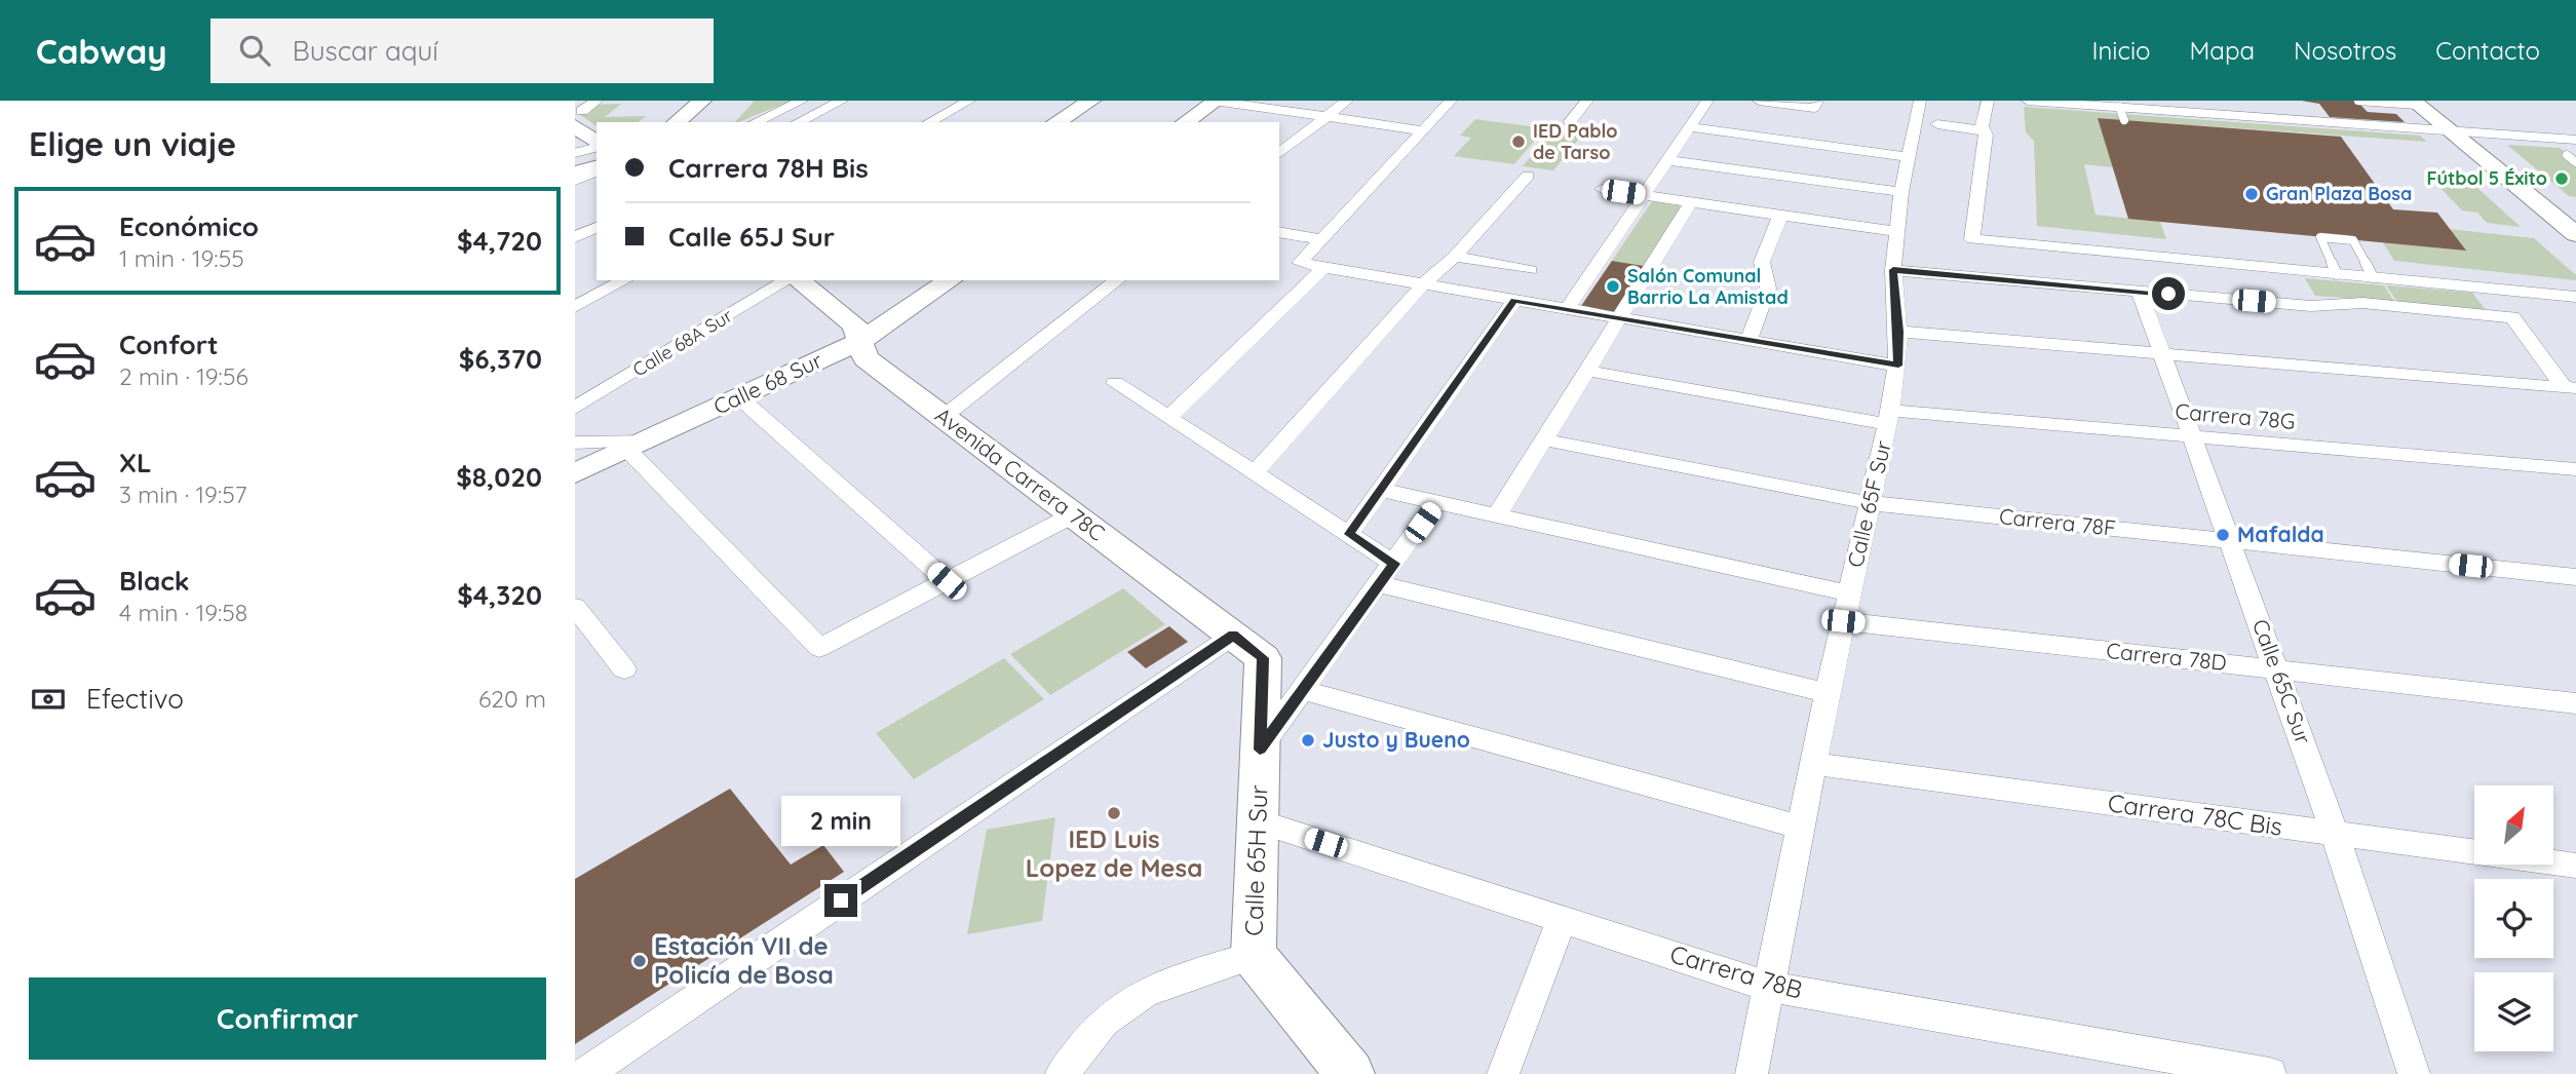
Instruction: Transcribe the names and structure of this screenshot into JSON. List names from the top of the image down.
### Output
{
  "streets": {
    "main road": ["Calle 68 Sur", "Avenida Carrera 78C", "Calle 65H Sur"],
    "street": [
      "Calle 68A Sur",
      "Carrera 78G",
      "Calle 65F Sur",
      "Carrera 78F",
      "Carrera 78D",
      "Calle 65C Sur",
      "Carrera 78C Bis",
      "Carrera 78B"
    ]
  },
  "crossings": [
    ["Calle 68 Sur", "Avenida Carrera 78C"],
    ["Carrera 78G", "Calle 65F Sur"],
    ["Carrera 78G", "Calle 65C Sur"],
    ["Avenida Carrera 78C", "Calle 65H Sur"],
    ["Calle 65F Sur", "Carrera 78F"],
    ["Calle 65F Sur", "Carrera 78D"],
    ["Calle 65F Sur", "Carrera 78C Bis"],
    ["Calle 65F Sur", "Carrera 78B"],
    ["Carrera 78F", "Calle 65C Sur"],
    ["Carrera 78D", "Calle 65C Sur"],
    ["Calle 65C Sur", "Carrera 78C Bis"],
    ["Calle 65H Sur", "Carrera 78B"]
  ],
  "places": [
    "IED Pablo de Tarso",
    "Fútbol 5 Éxito",
    "Gran Plaza Bosa",
    "Salón Comunal Barrio La Amistad",
    "Mafalda",
    "Justo y Bueno",
    "IED Luis Lopez de Mesa",
    "Estación VII de Policía de Bosa"
  ],
  "north": "top right",
  "page": {
    "header": "Cabway",
    "search": "Buscar aquí",
    "nav": [
      "Inicio",
      "Mapa",
      "Nosotros",
      "Contacto"
    ],
    "heading": "Elige un viaje",
    "banner": ["Carrera 78H Bis", "Calle 65J Sur"],
    "list": [
      {
        "name": "Económico",
        "note": "1 min · 19:55",
        "value": "$4,720"
      },
      {
        "name": "Confort",
        "note": "2 min · 19:56",
        "value": "$6,370"
      },
      {
        "name": "XL",
        "note": "3 min · 19:57",
        "value": "$8,020"
      },
      {
        "name": "Black",
        "note": "4 min · 19:58",
        "value": "$4,320"
      }
    ],
    "pay": ["Efectivo", "620 m"],
    "bubble": "2 min",
    "buttons": "Confirmar"
  }
}
